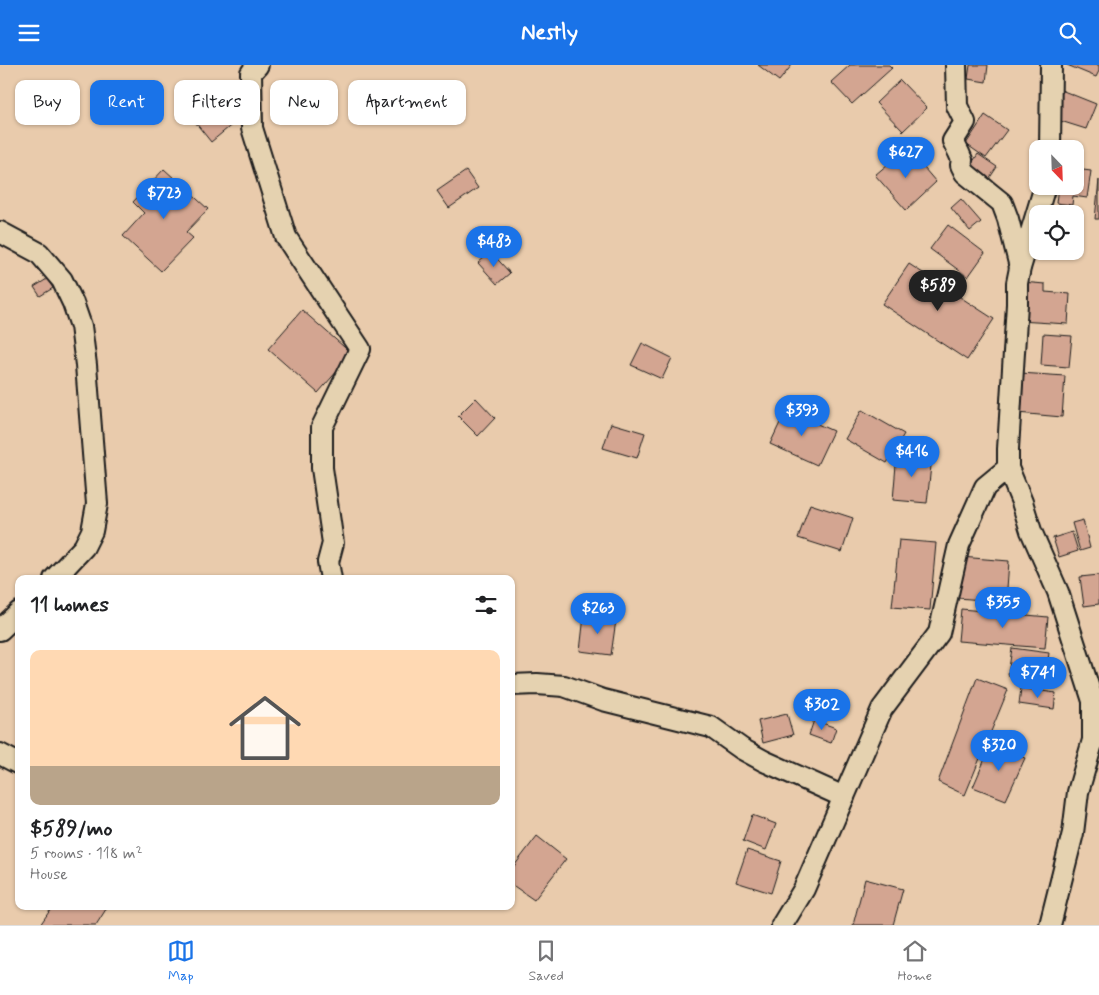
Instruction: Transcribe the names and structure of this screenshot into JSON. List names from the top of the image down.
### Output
{
  "north": "bottom right",
  "page": {
    "header": "Nestly",
    "chip": [
      "Buy",
      "Rent",
      "Filters",
      "New",
      "Apartment"
    ],
    "price": [
      "$627",
      "$723",
      "$483",
      "$589",
      "$393",
      "$416",
      "$355",
      "$263",
      "$741",
      "$302",
      "$320"
    ],
    "heading": "11 homes",
    "list": [
      {
        "name": "$589/mo",
        "note": "5 rooms · 118 m² · House"
      }
    ],
    "tabs": ["Map", "Saved", "Home"]
  }
}
